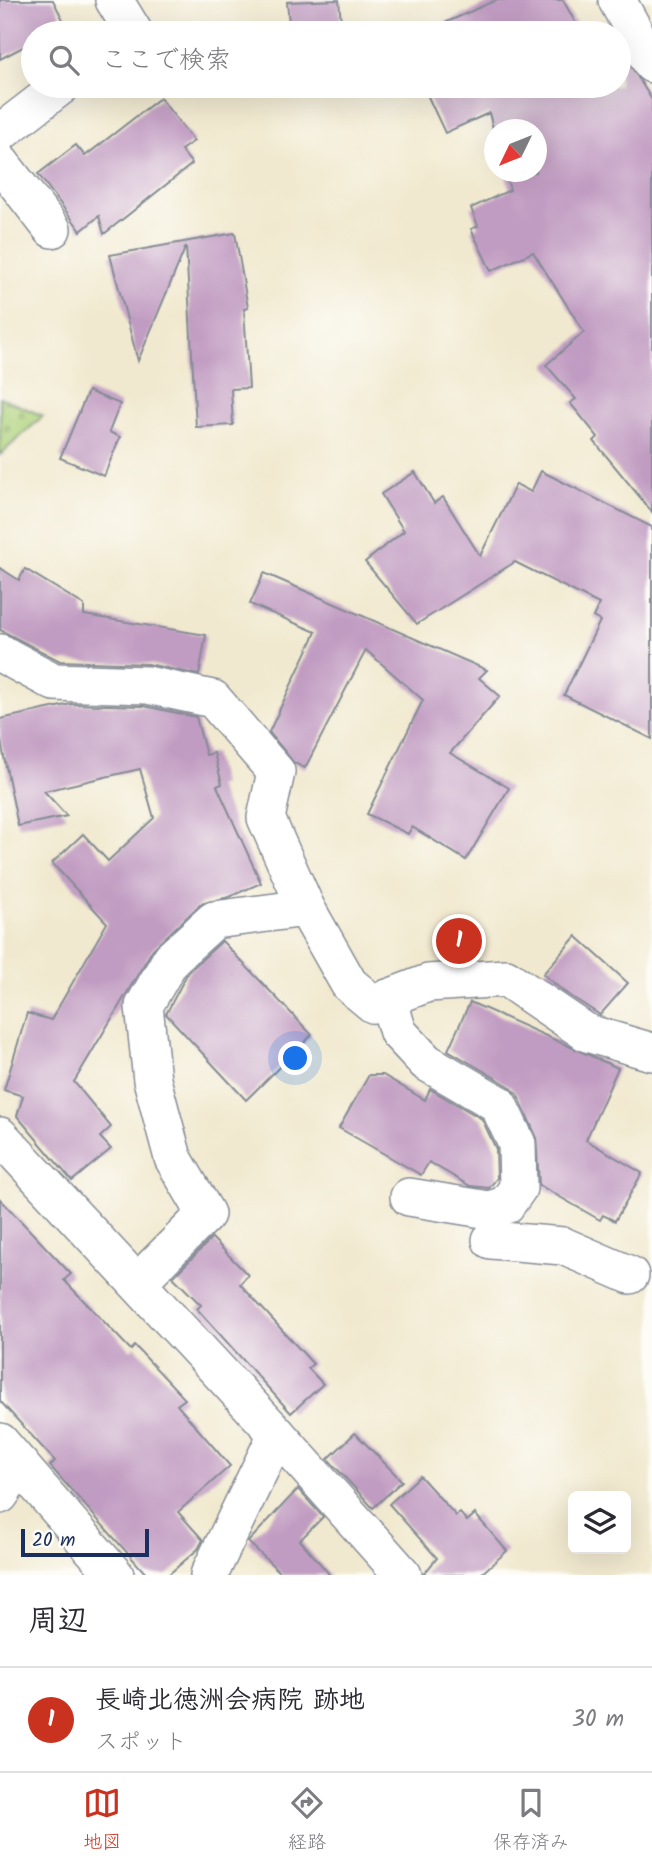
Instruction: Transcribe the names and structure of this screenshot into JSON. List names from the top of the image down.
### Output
{
  "scale_bar": "20 m",
  "north": "bottom left",
  "page": {
    "search": "ここで検索",
    "pins": "1",
    "scale": "20 m",
    "heading": "周辺",
    "list": [
      {
        "mark": "1",
        "name": "長崎北徳洲会病院 跡地",
        "note": "スポット",
        "value": "30 m"
      }
    ],
    "nav": ["地図", "経路", "保存済み"]
  }
}
